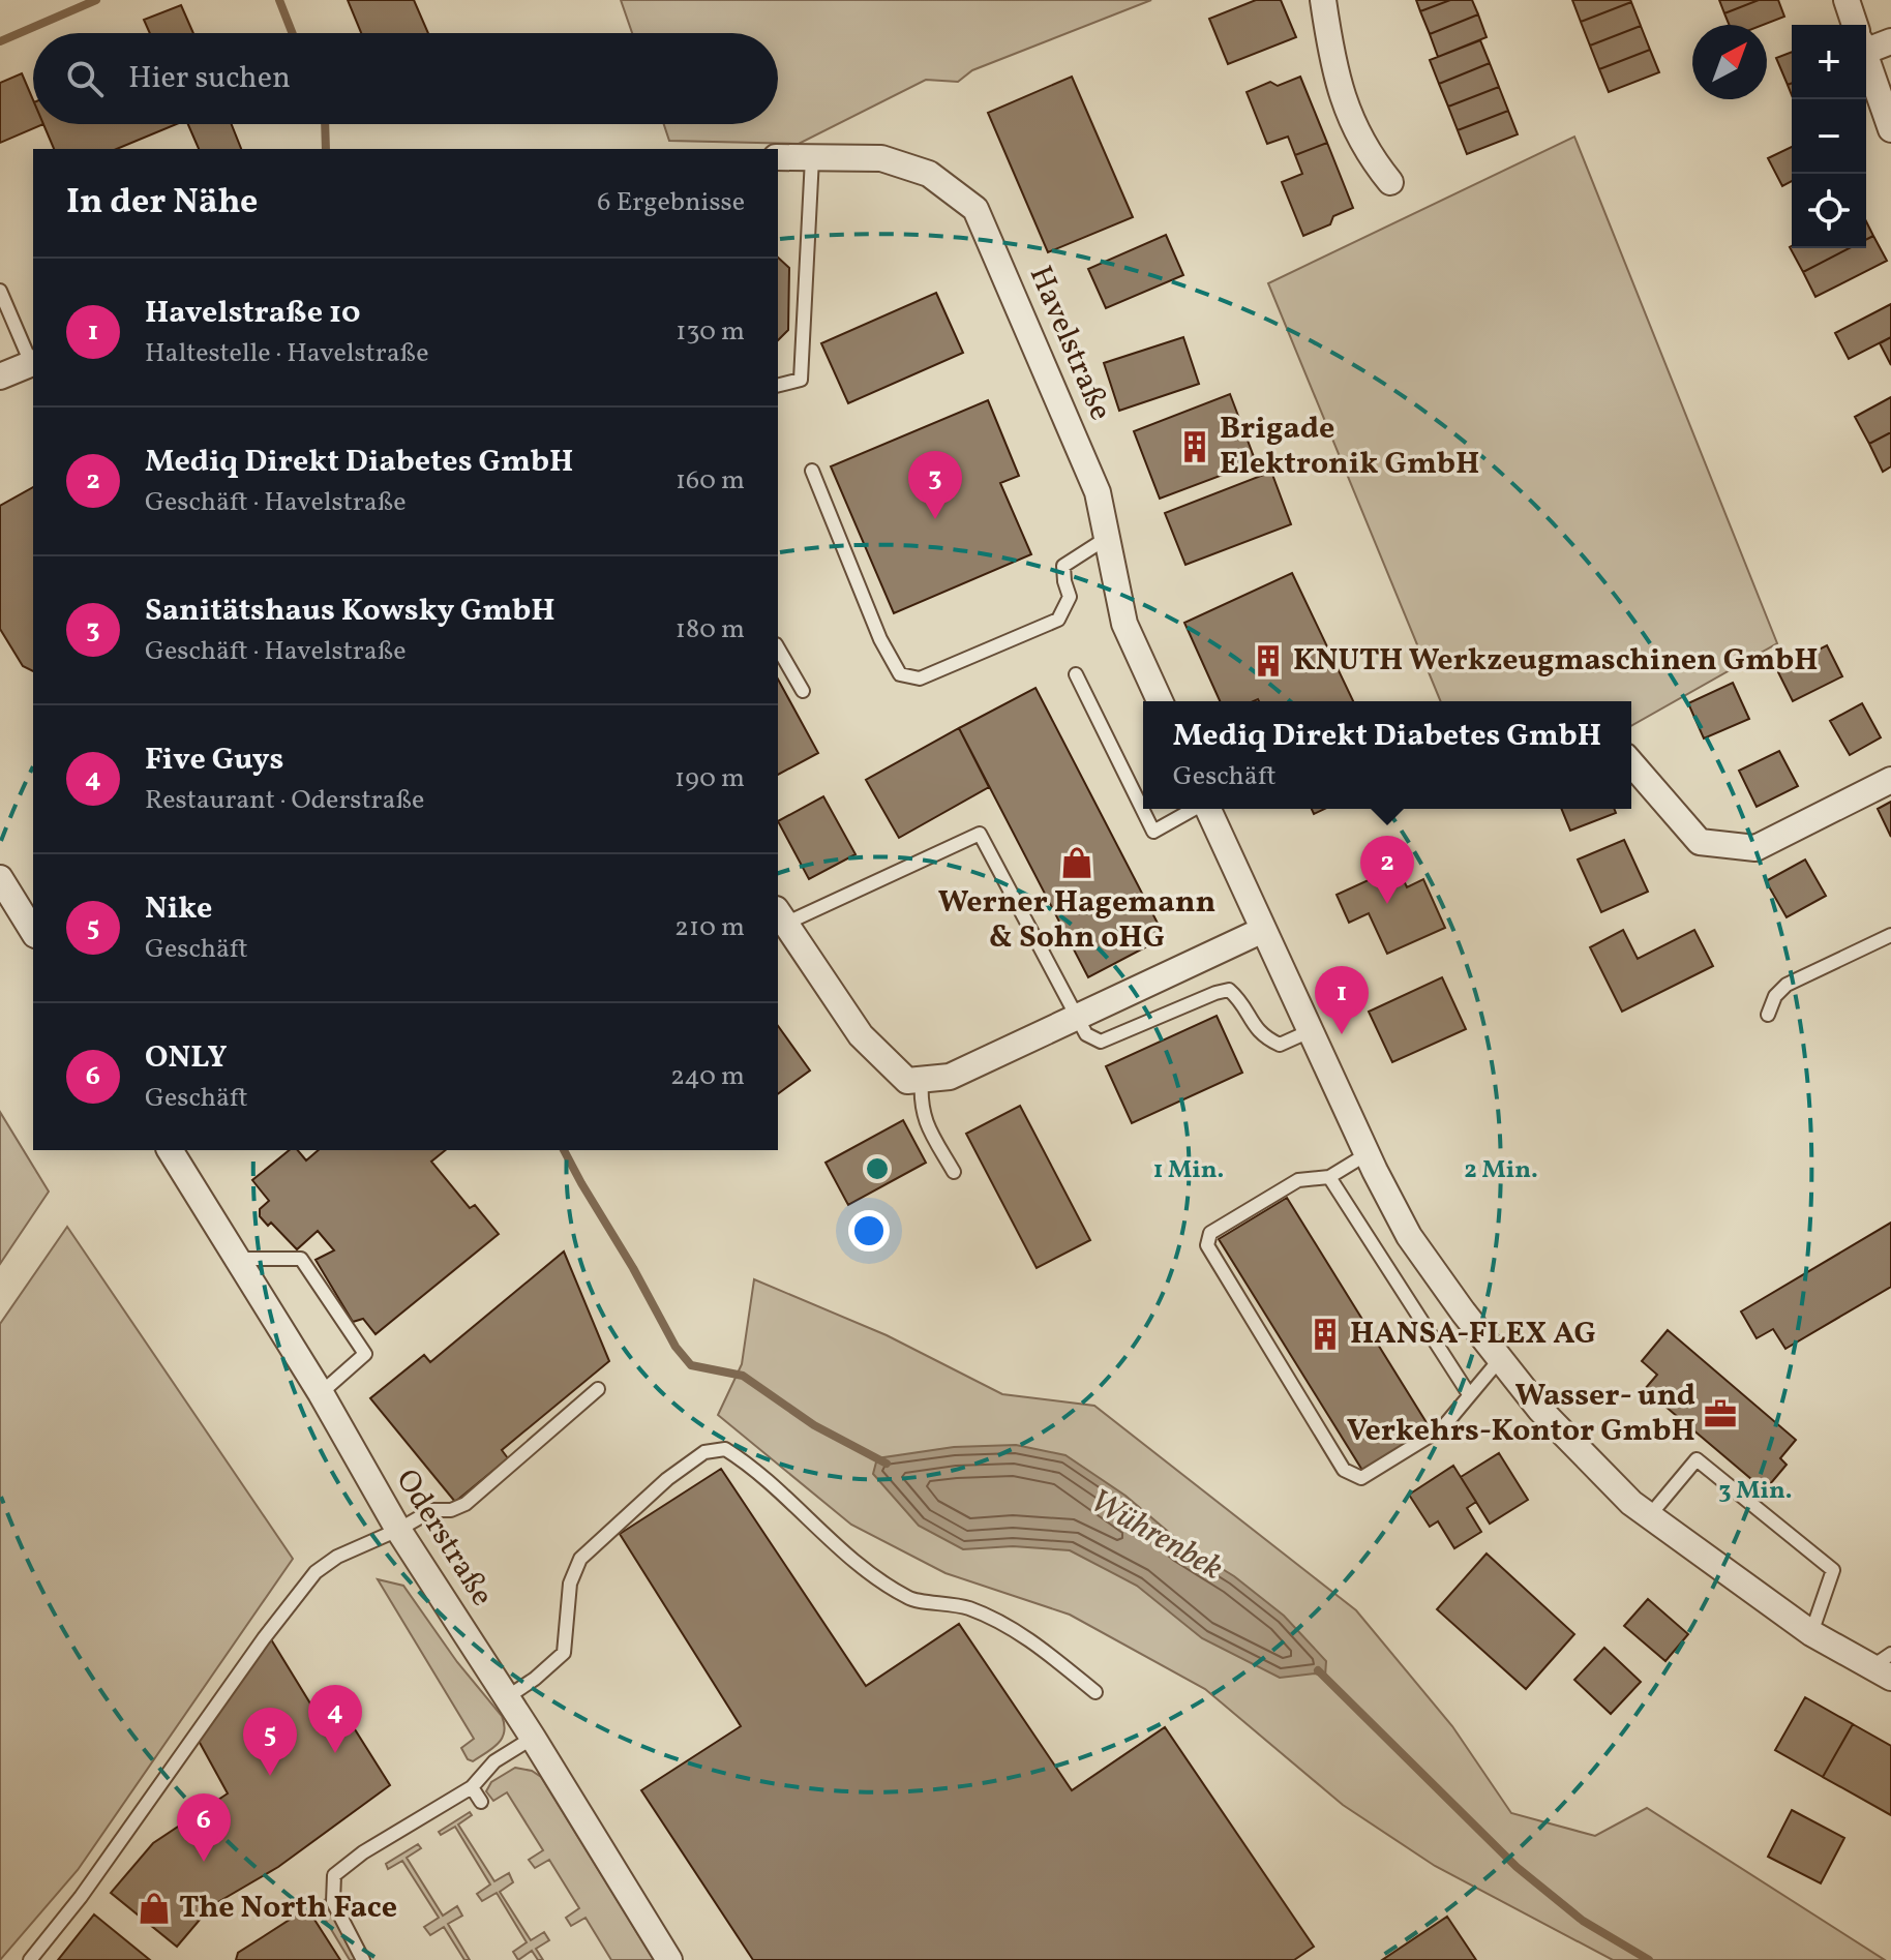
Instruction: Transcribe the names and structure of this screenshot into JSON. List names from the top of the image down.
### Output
{
  "streets": {
    "street": ["Havelstraße", "Oderstraße"]
  },
  "water": ["Wührenbek"],
  "places": {
    "building": ["Brigade Elektronik GmbH", "KNUTH Werkzeugmaschinen GmbH", "HANSA-FLEX AG"],
    "shop": ["Werner Hagemann & Sohn oHG", "The North Face"],
    "office": ["Wasser- und Verkehrs-Kontor GmbH"]
  },
  "north": "top right",
  "page": {
    "map_buttons": ["+", "−"],
    "search": "Hier suchen",
    "heading": ["In der Nähe", "6 Ergebnisse"],
    "list": [
      {
        "mark": "1",
        "name": "Havelstraße 10",
        "note": "Haltestelle · Havelstraße",
        "value": "130 m"
      },
      {
        "mark": "2",
        "name": "Mediq Direkt Diabetes GmbH",
        "note": "Geschäft · Havelstraße",
        "value": "160 m"
      },
      {
        "mark": "3",
        "name": "Sanitätshaus Kowsky GmbH",
        "note": "Geschäft · Havelstraße",
        "value": "180 m"
      },
      {
        "mark": "4",
        "name": "Five Guys",
        "note": "Restaurant · Oderstraße",
        "value": "190 m"
      },
      {
        "mark": "5",
        "name": "Nike",
        "note": "Geschäft",
        "value": "210 m"
      },
      {
        "mark": "6",
        "name": "ONLY",
        "note": "Geschäft",
        "value": "240 m"
      }
    ],
    "pins": [
      "3",
      "2",
      "1",
      "4",
      "5",
      "6"
    ],
    "popup": ["Mediq Direkt Diabetes GmbH", "Geschäft"]
  },
  "rings": ["1 Min.", "2 Min.", "3 Min."]
}
